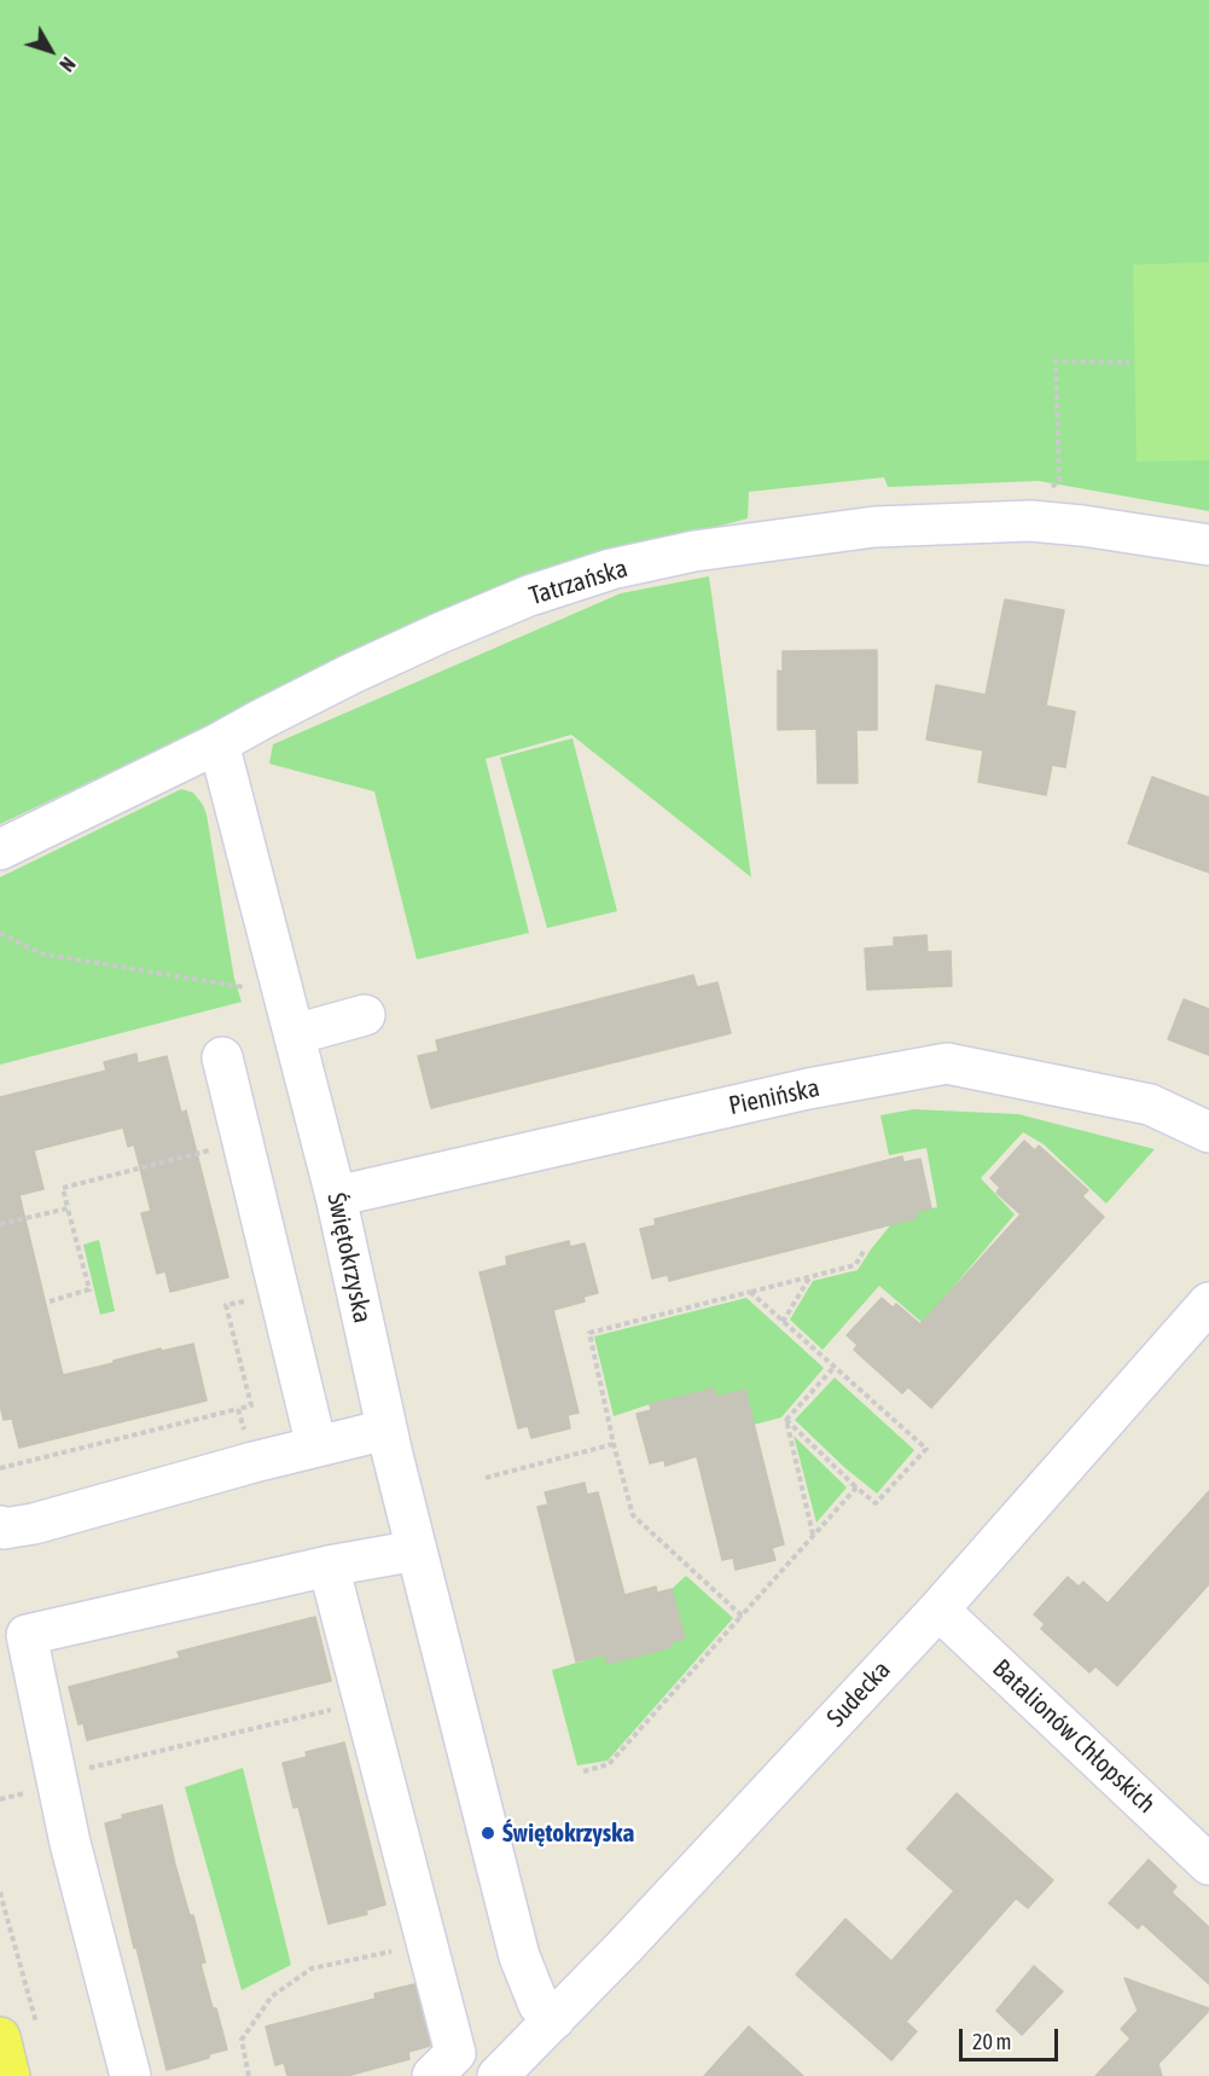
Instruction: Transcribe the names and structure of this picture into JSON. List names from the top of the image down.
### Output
{
  "streets": {
    "street": [
      "Tatrzańska",
      "Pienińska",
      "Świętokrzyska",
      "Sudecka",
      "Batalionów Chłopskich"
    ]
  },
  "crossings": [
    ["Tatrzańska", "Świętokrzyska"],
    ["Pienińska", "Świętokrzyska"],
    ["Świętokrzyska", "Sudecka"],
    ["Sudecka", "Batalionów Chłopskich"]
  ],
  "places": ["Świętokrzyska"],
  "scale_bar": "20 m",
  "north": "bottom right"
}
